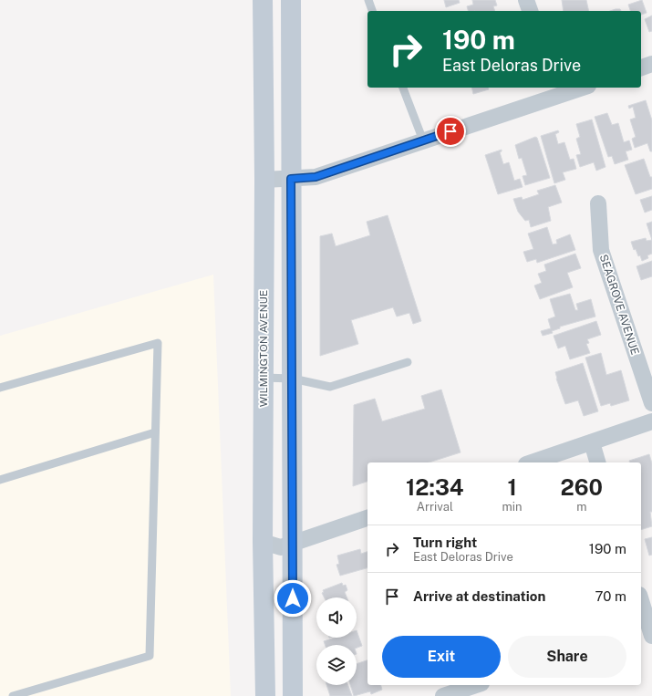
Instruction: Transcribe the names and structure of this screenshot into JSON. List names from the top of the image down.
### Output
{
  "streets": {
    "main road": ["WILMINGTON AVENUE"],
    "street": ["SEAGROVE AVENUE"]
  },
  "page": {
    "turn": ["190 m", "East Deloras Drive"],
    "eta": [
      "12:34",
      "Arrival",
      "1",
      "min",
      "260",
      "m"
    ],
    "list": [
      {
        "name": "Turn right",
        "note": "East Deloras Drive",
        "value": "190 m"
      },
      {
        "name": "Arrive at destination",
        "value": "70 m"
      }
    ],
    "buttons": ["Exit", "Share"]
  }
}
